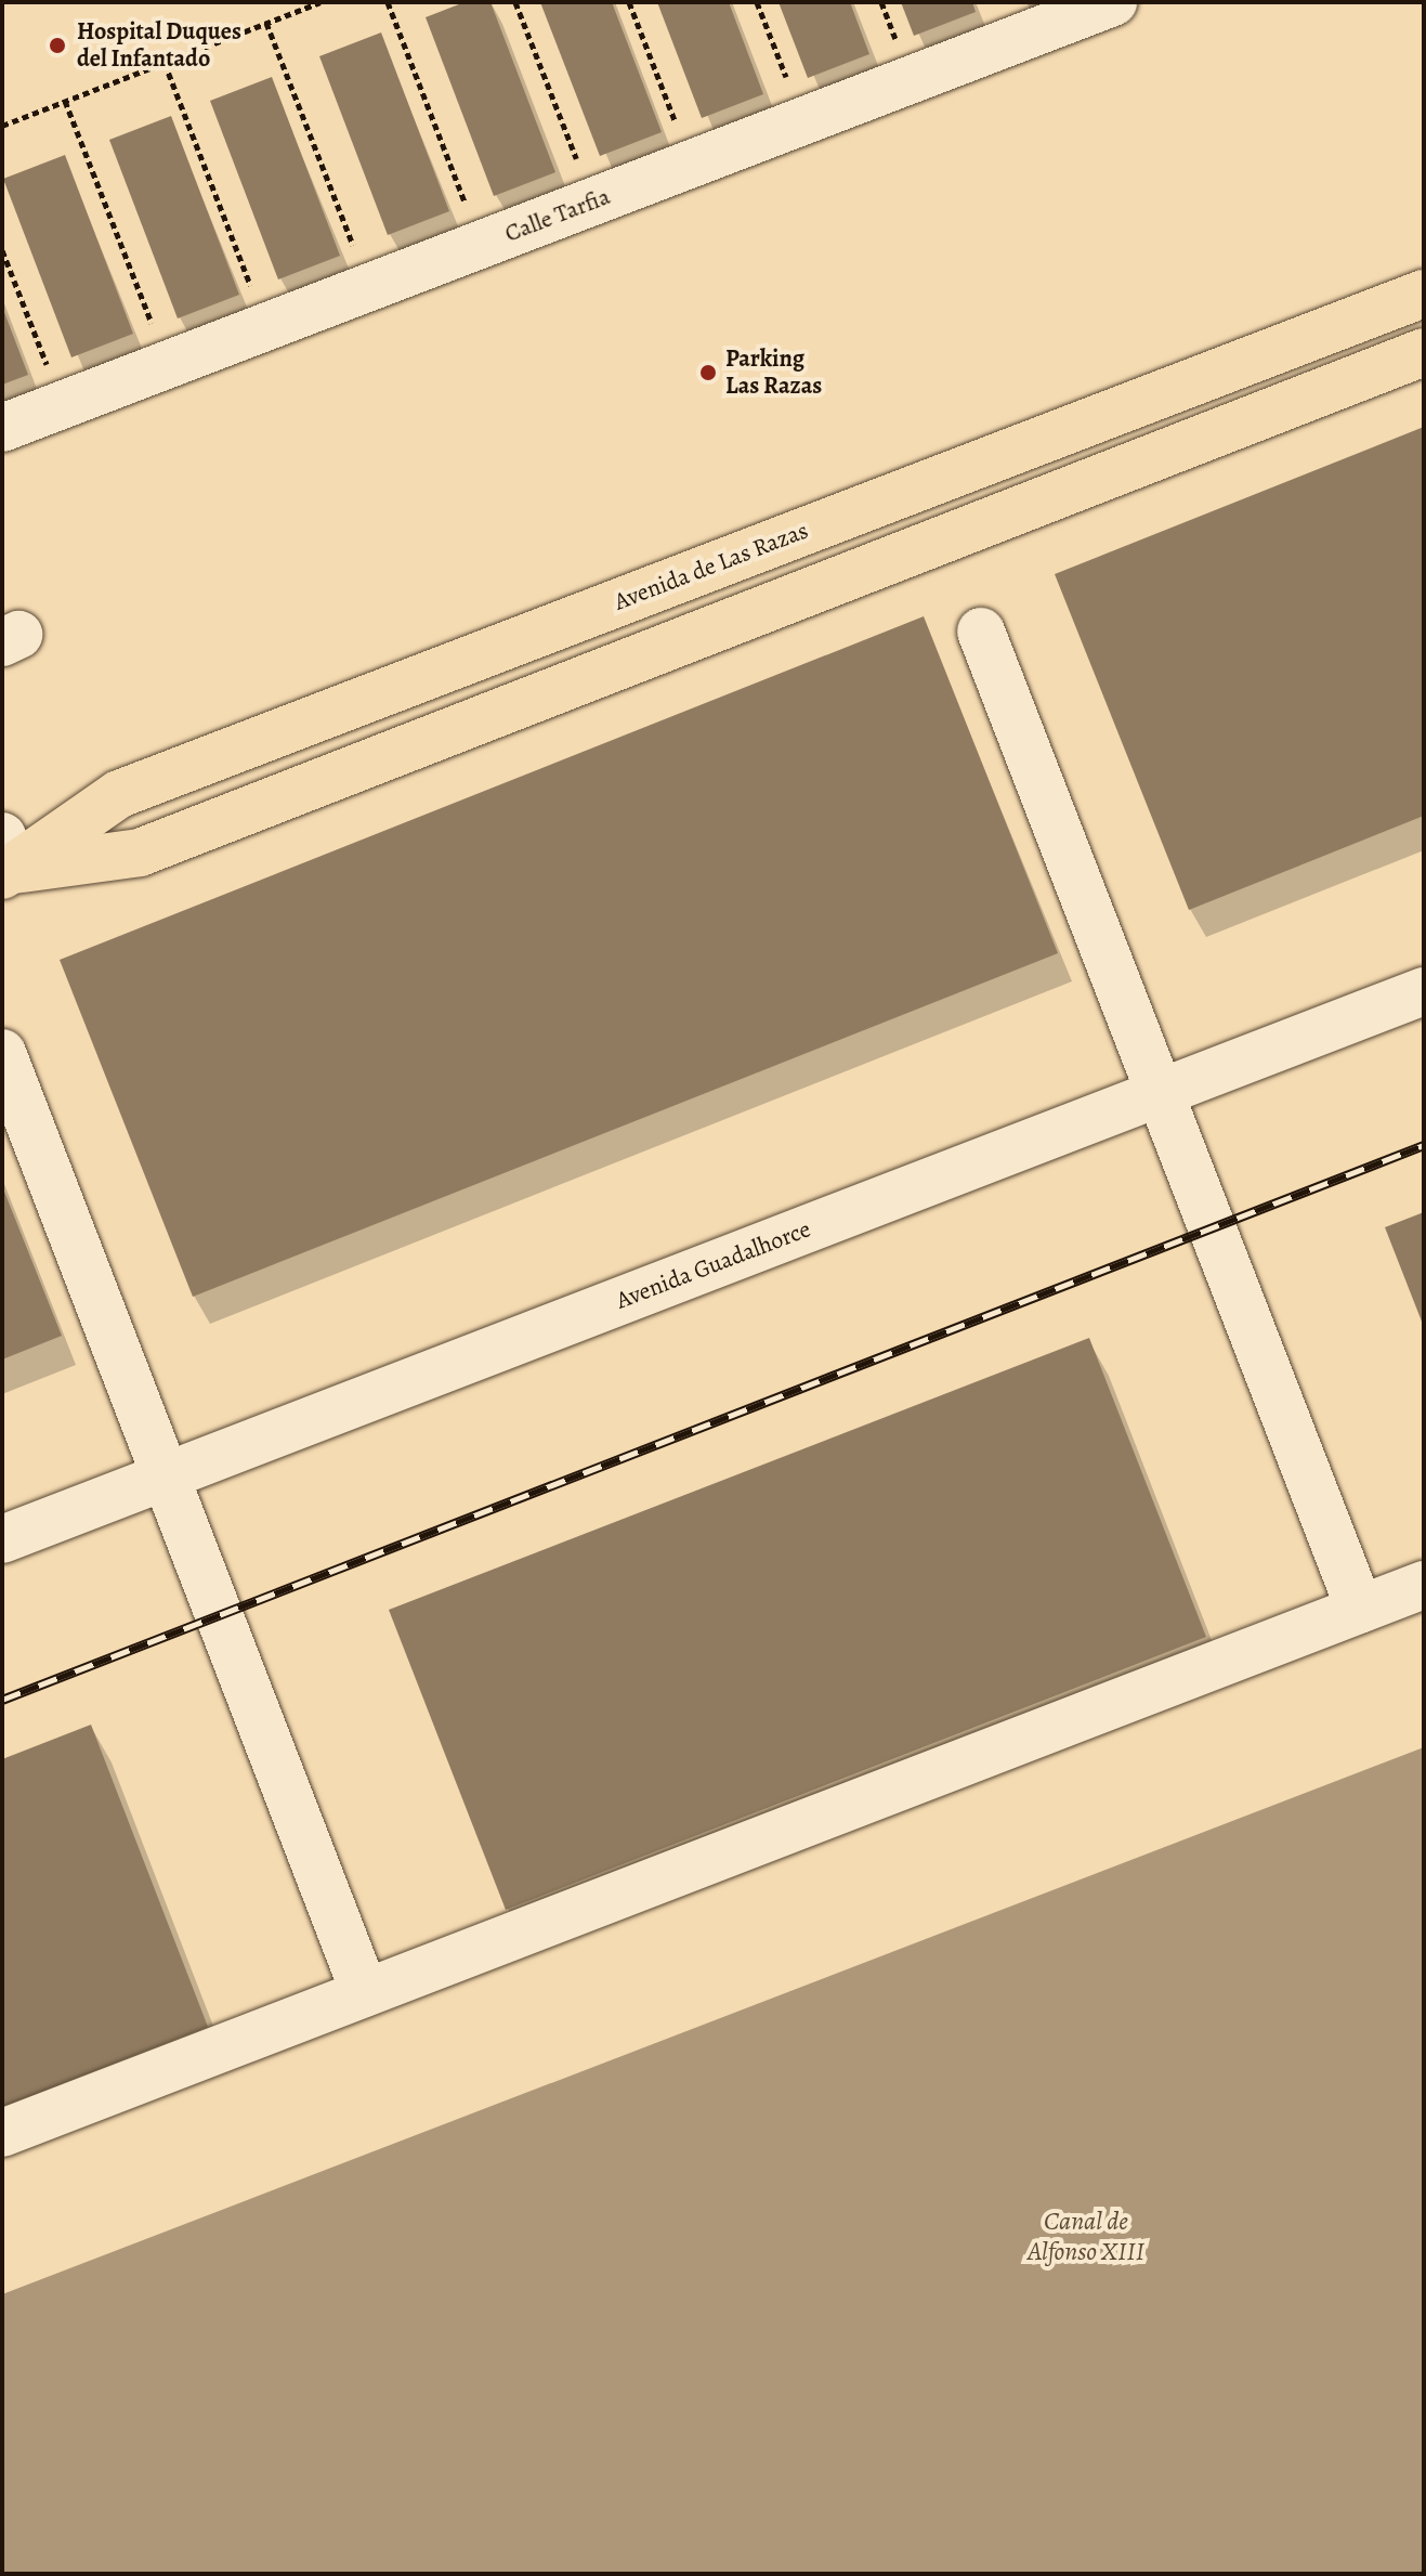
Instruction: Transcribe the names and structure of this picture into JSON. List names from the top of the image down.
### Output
{
  "streets": {
    "main road": ["Avenida de Las Razas"],
    "street": ["Calle Tarfia", "Avenida Guadalhorce"]
  },
  "water": ["Canal de Alfonso XIII"],
  "places": ["Hospital Duques del Infantado", "Parking Las Razas"]
}
